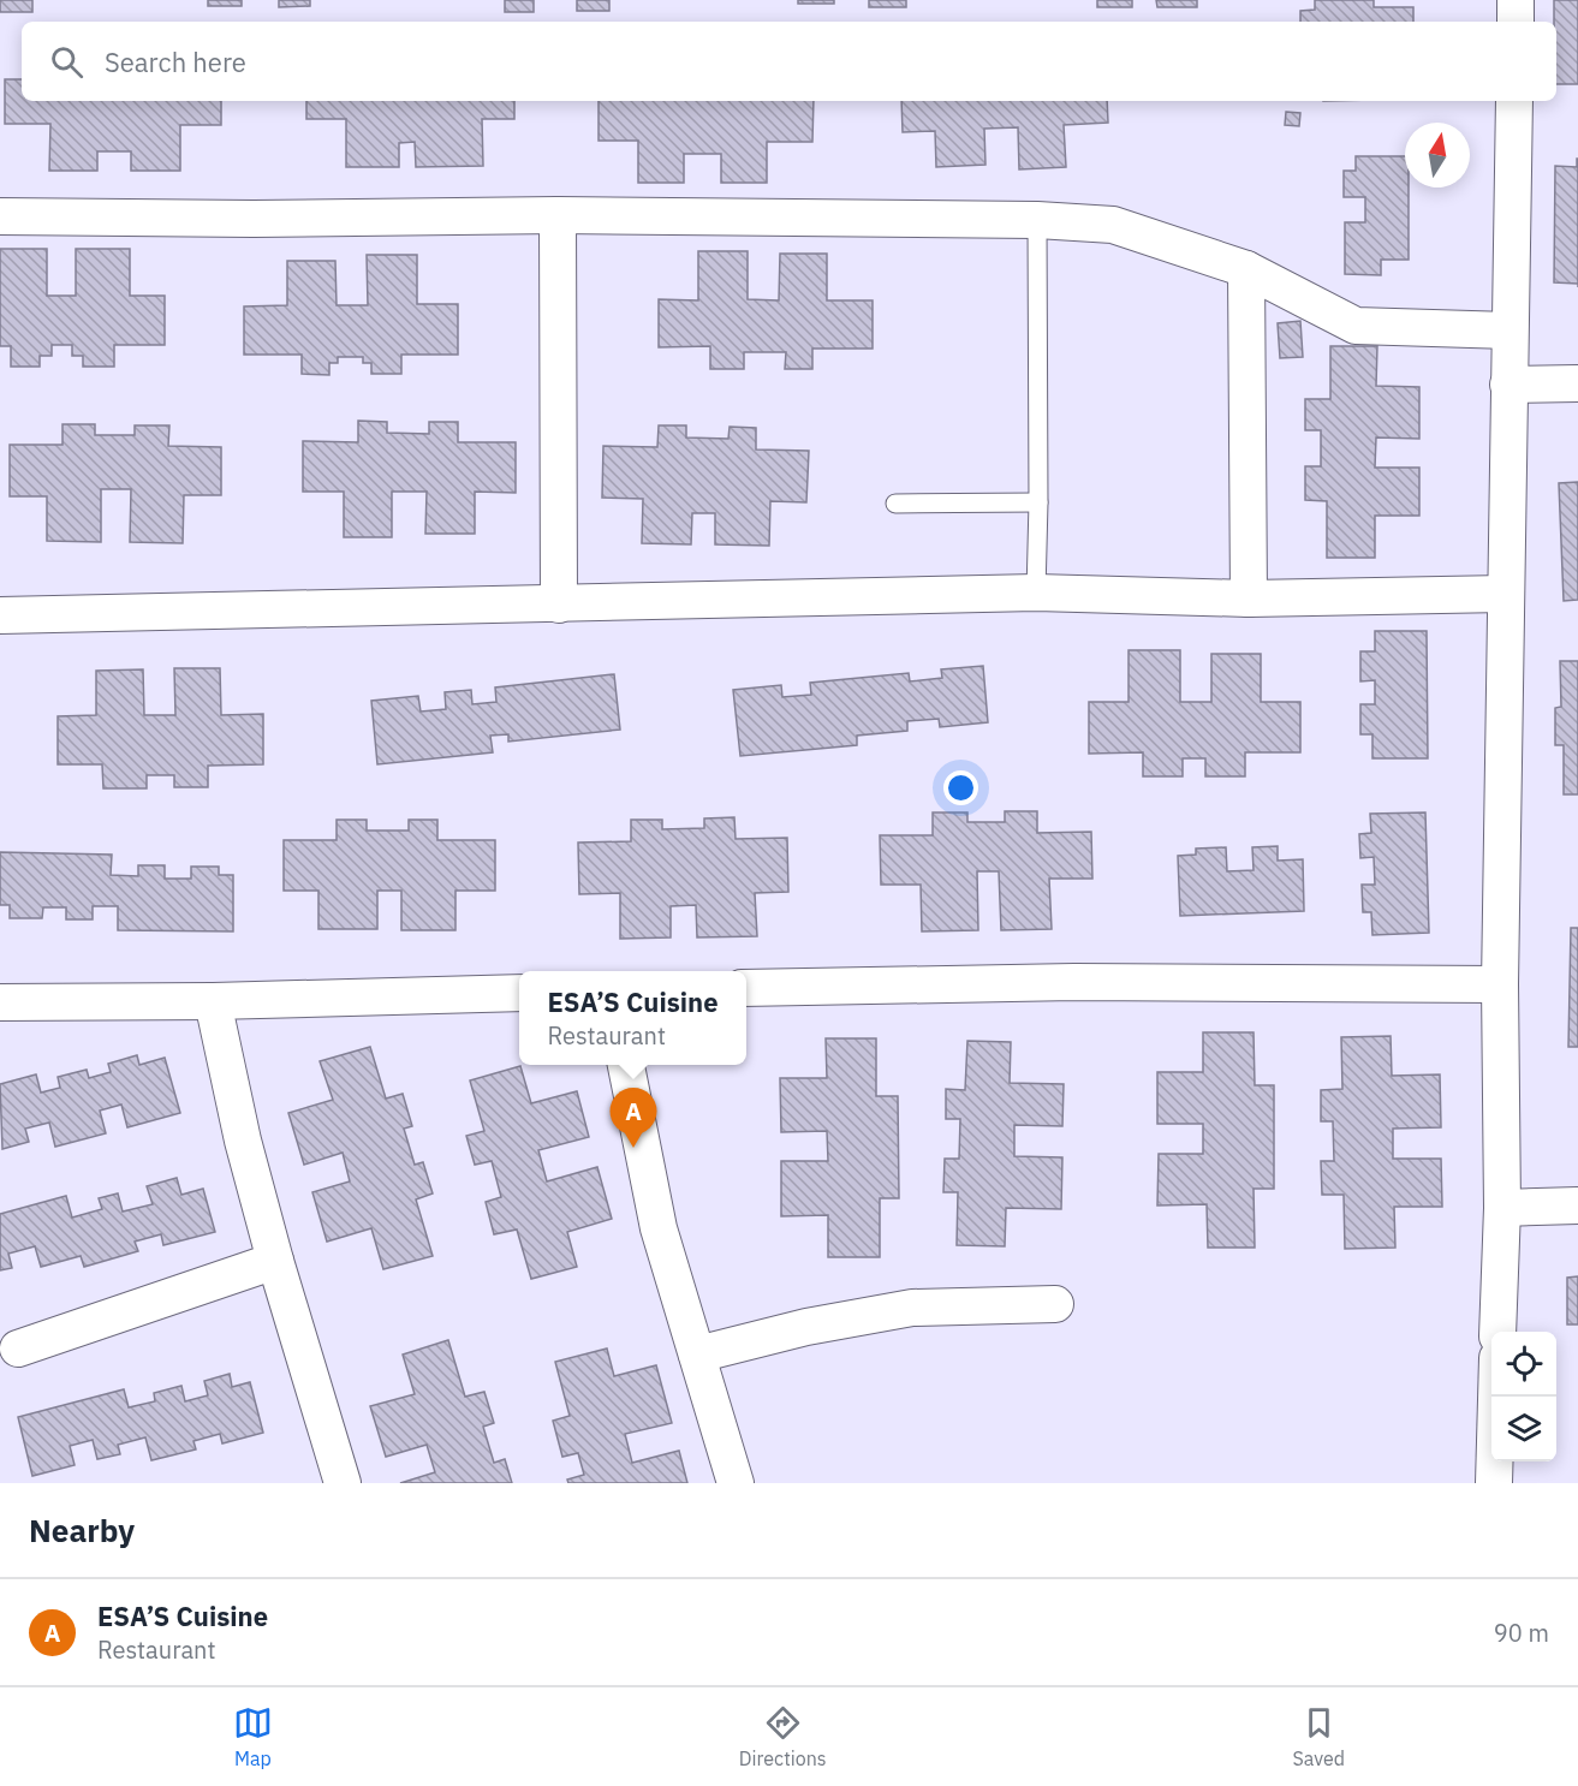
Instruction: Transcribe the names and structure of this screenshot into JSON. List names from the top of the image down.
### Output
{
  "north": "top",
  "page": {
    "search": "Search here",
    "popup": ["ESA’S Cuisine", "Restaurant"],
    "pins": "A",
    "heading": "Nearby",
    "list": [
      {
        "mark": "A",
        "name": "ESA’S Cuisine",
        "note": "Restaurant",
        "value": "90 m"
      }
    ],
    "nav": ["Map", "Directions", "Saved"]
  }
}
